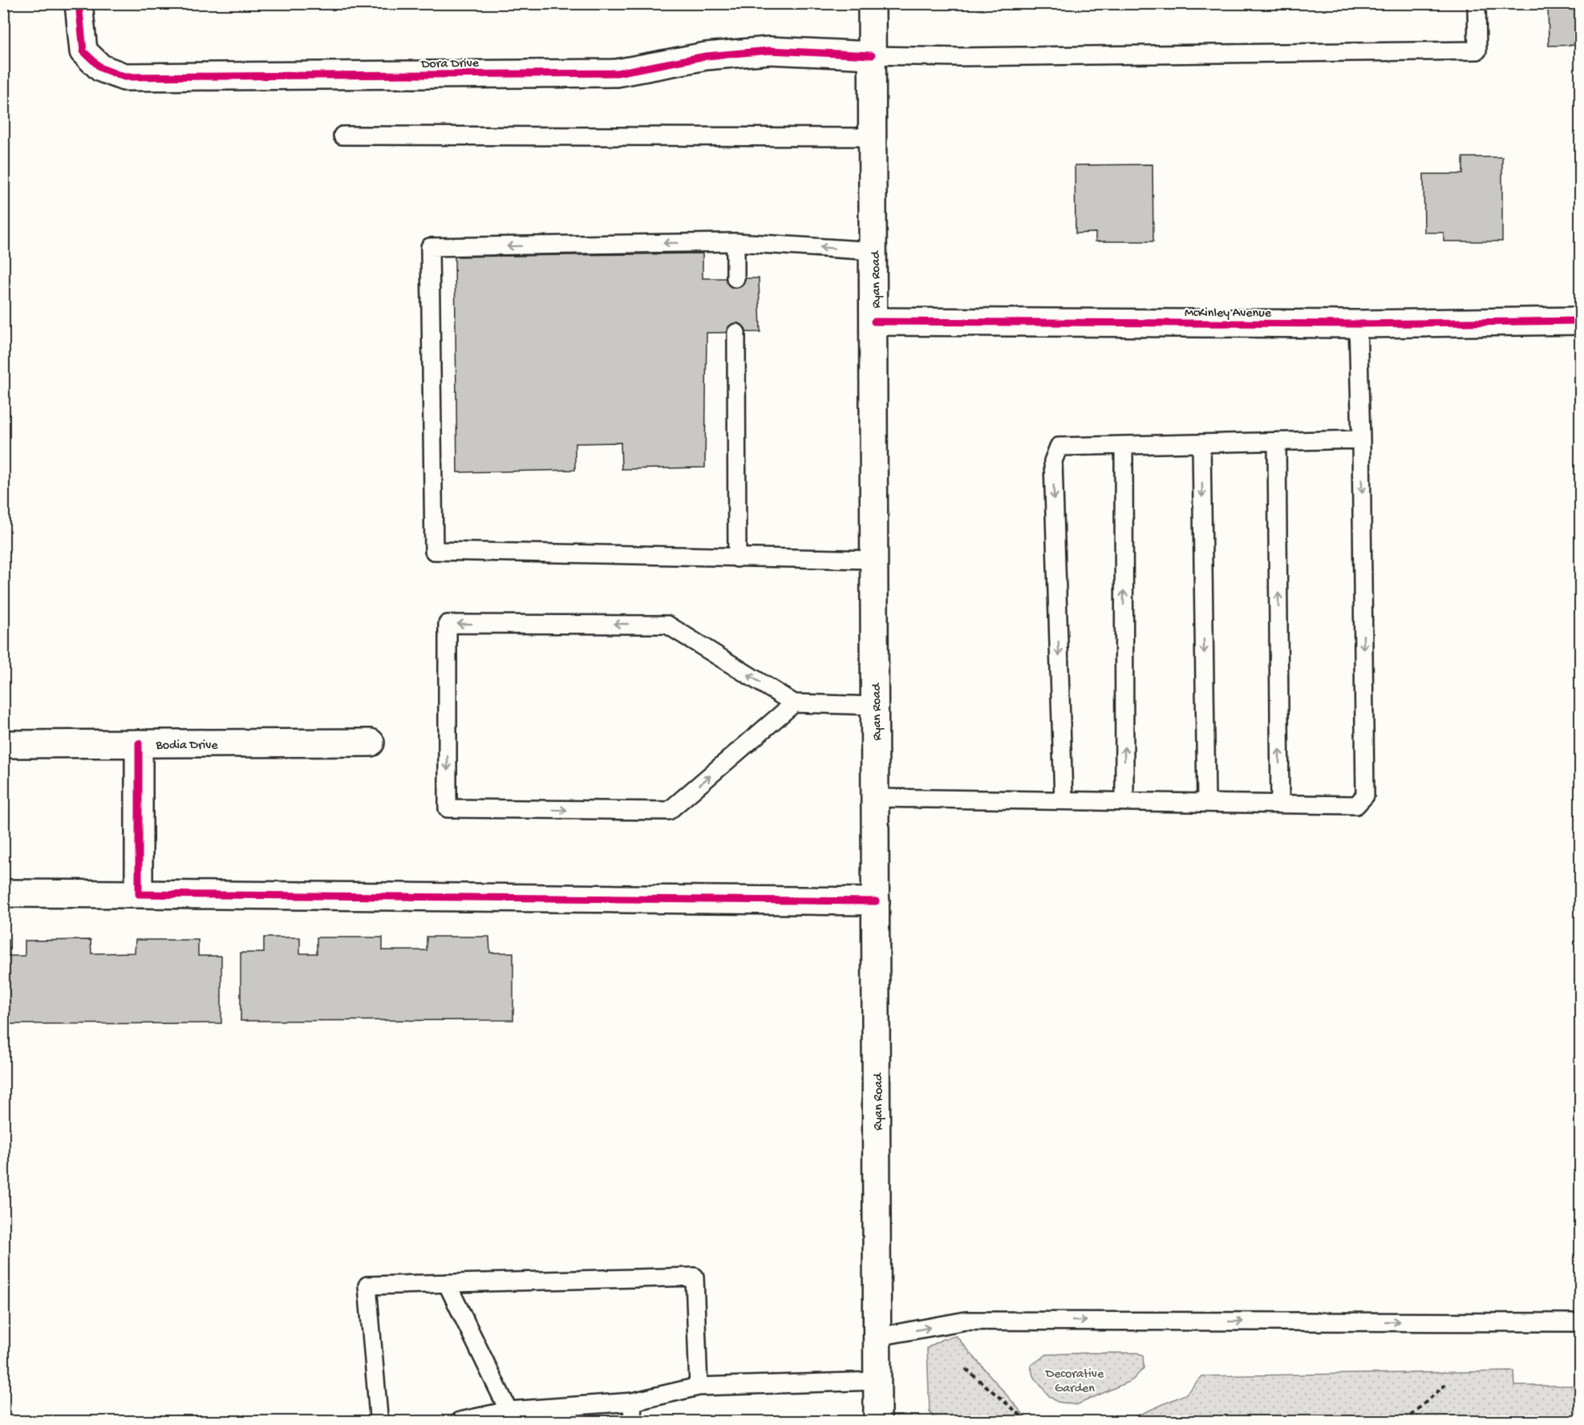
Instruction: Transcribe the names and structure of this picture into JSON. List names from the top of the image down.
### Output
{
  "streets": {
    "street": [
      "Dora Drive",
      "Ryan Road",
      "McKinley Avenue",
      "Bodia Drive"
    ]
  },
  "crossings": [
    ["Dora Drive", "Ryan Road"],
    ["Ryan Road", "McKinley Avenue"]
  ],
  "parks": ["Decorative Garden"]
}
